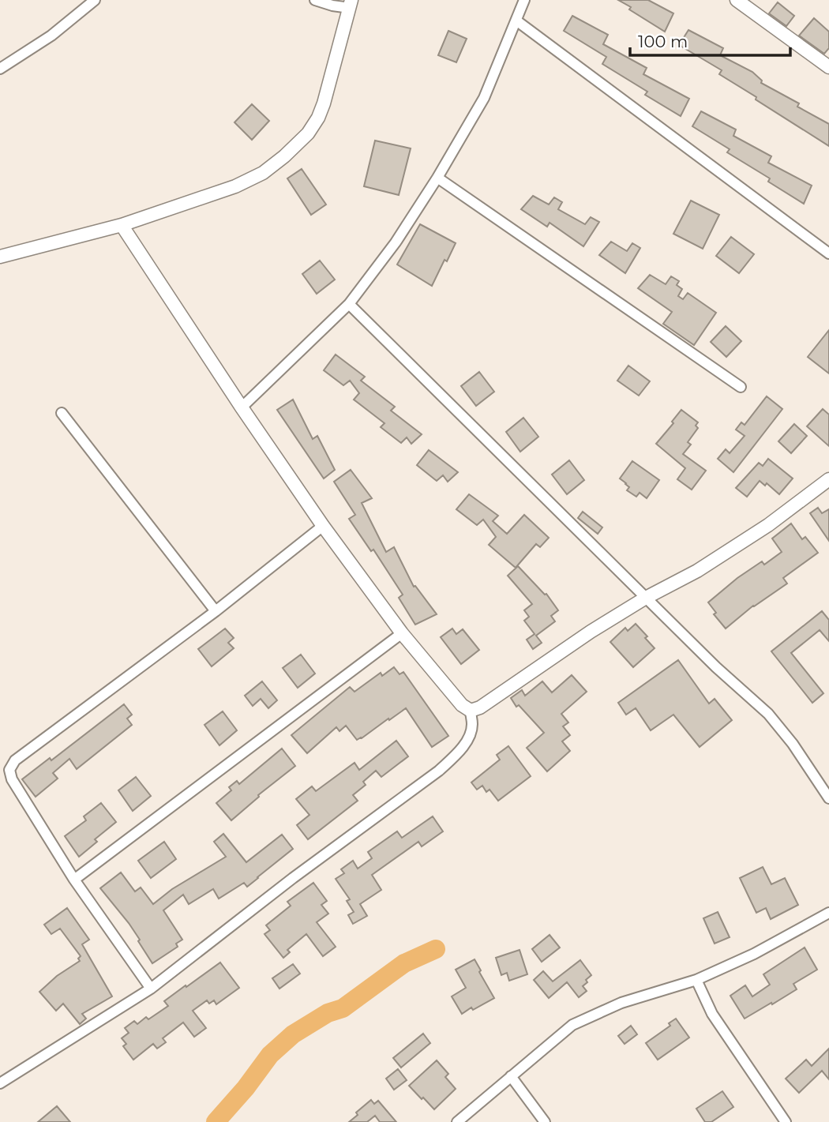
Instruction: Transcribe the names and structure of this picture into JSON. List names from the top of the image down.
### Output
{
  "scale_bar": "100 m"
}
